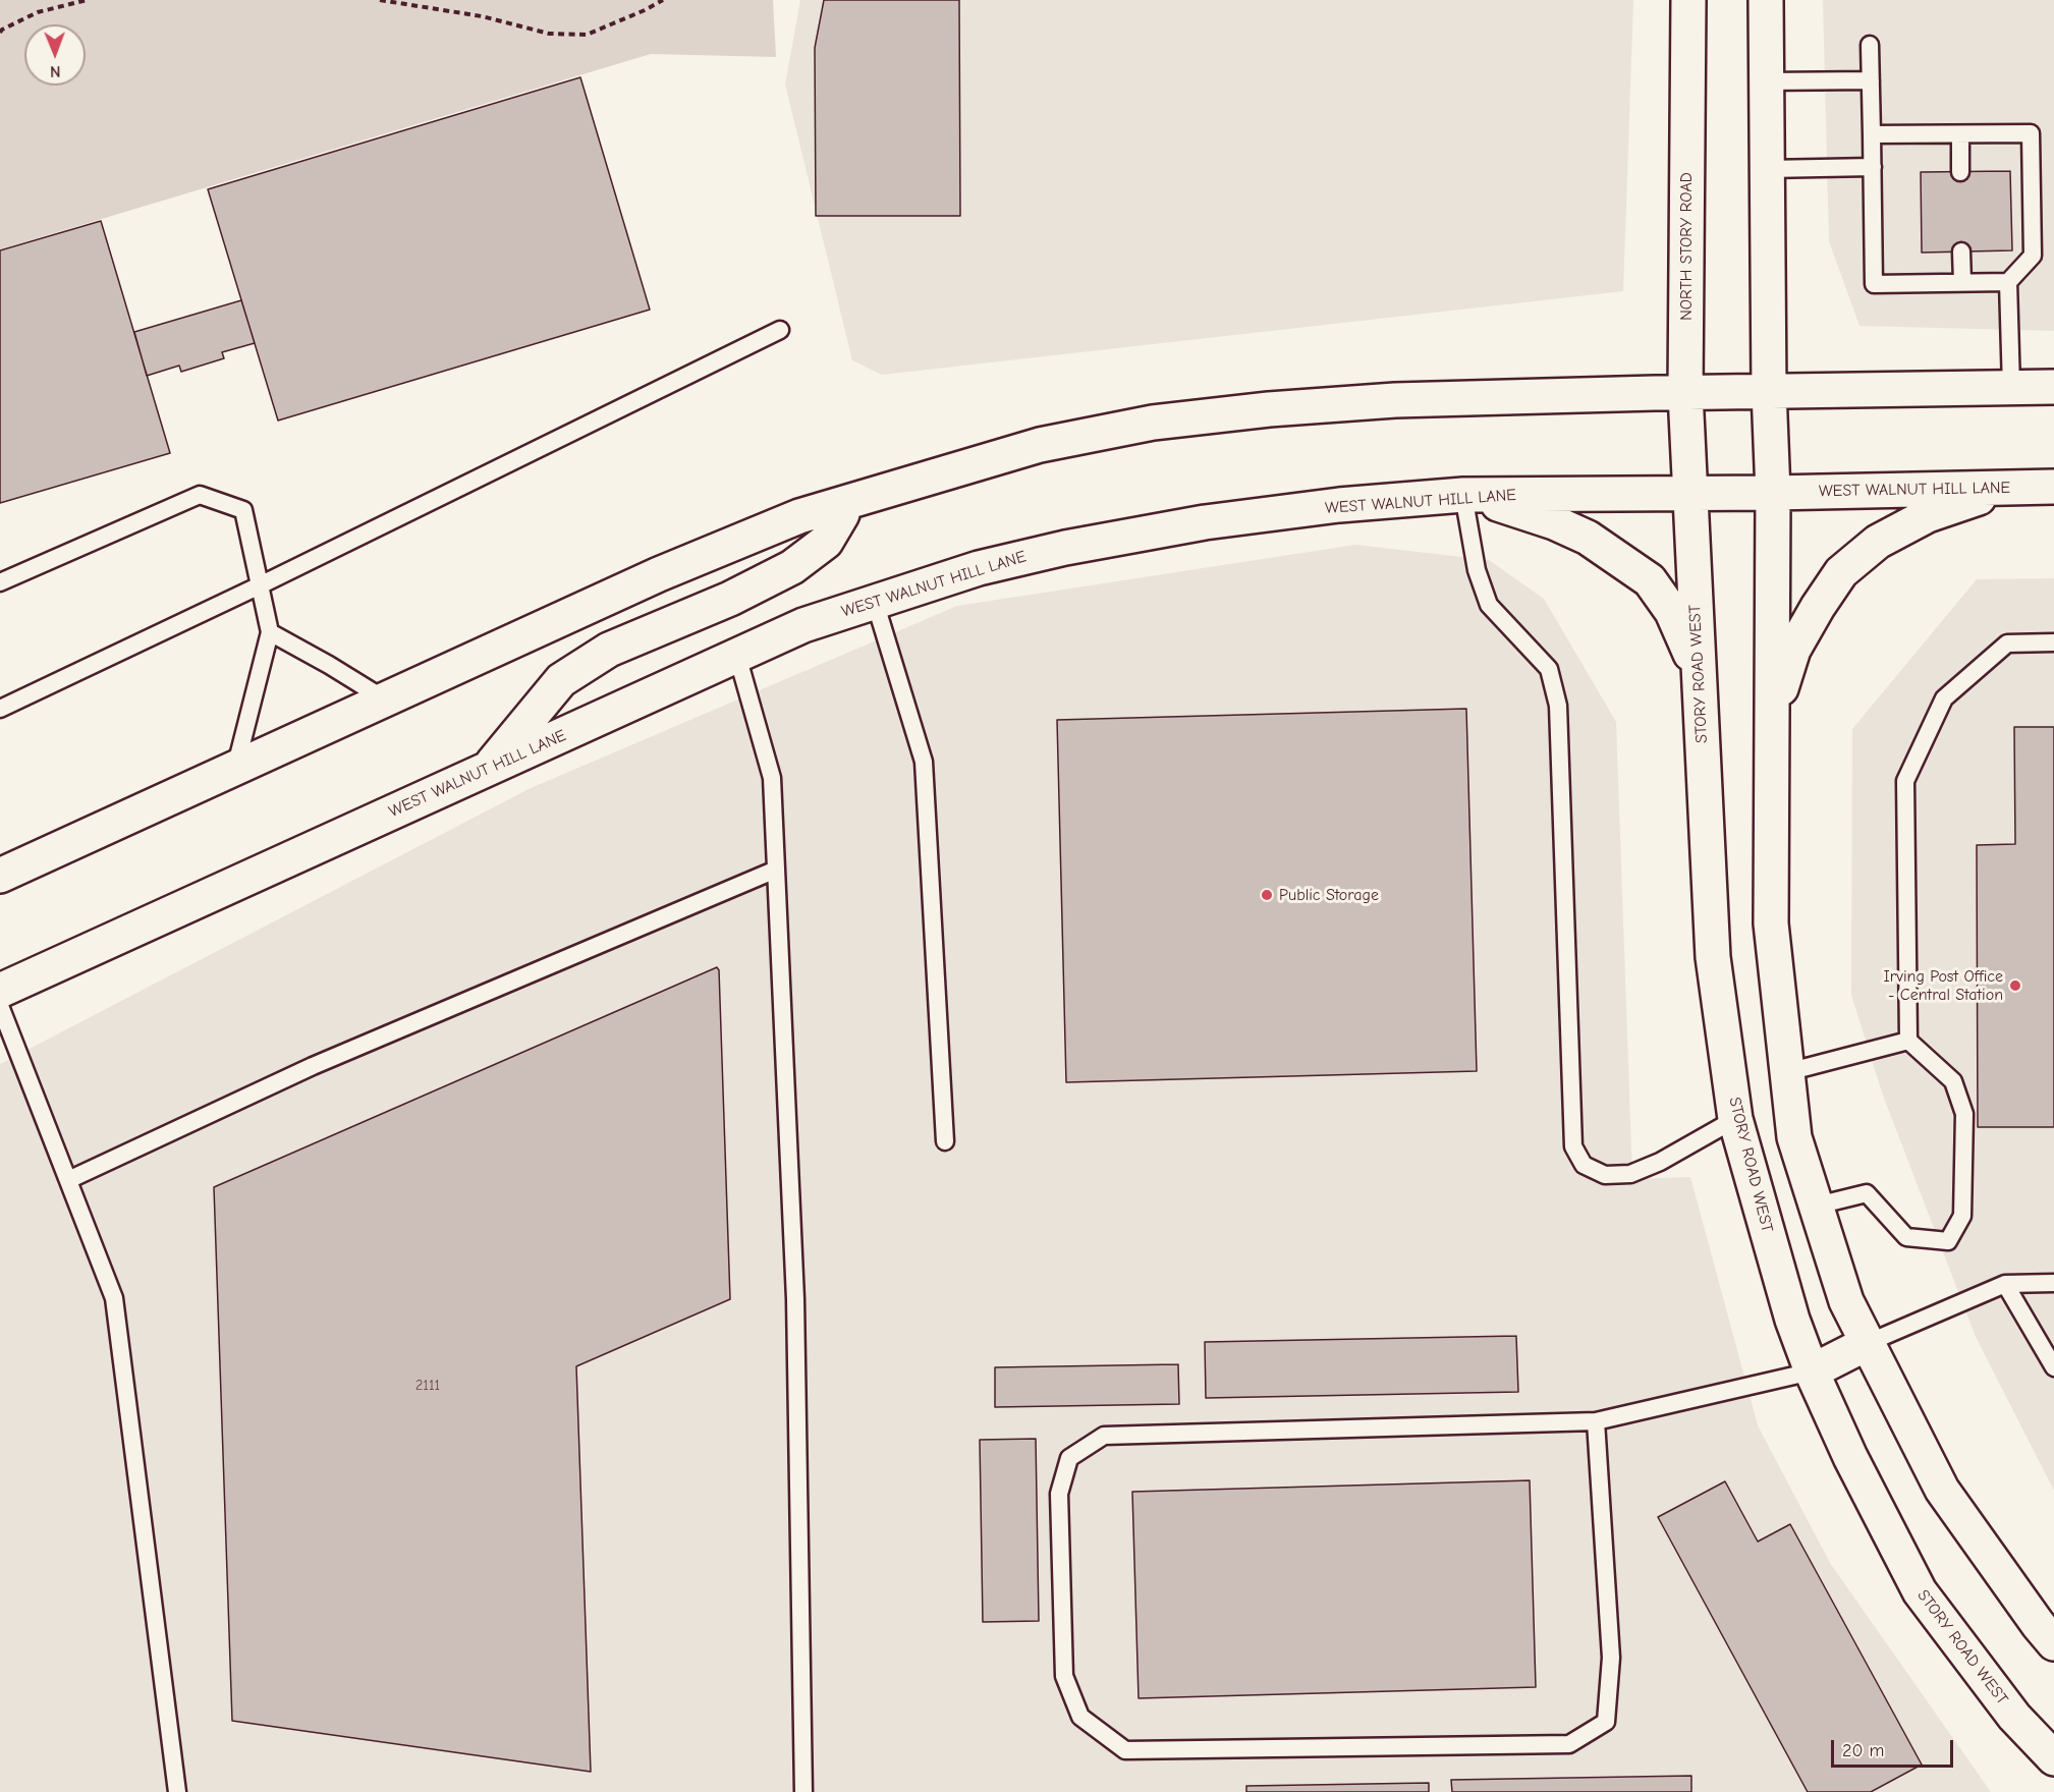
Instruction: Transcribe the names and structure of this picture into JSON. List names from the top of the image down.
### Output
{
  "streets": {
    "main road": ["NORTH STORY ROAD", "WEST WALNUT HILL LANE", "STORY ROAD WEST"]
  },
  "crossings": [
    ["NORTH STORY ROAD", "WEST WALNUT HILL LANE"],
    ["NORTH STORY ROAD", "STORY ROAD WEST"],
    ["WEST WALNUT HILL LANE", "STORY ROAD WEST"]
  ],
  "places": ["Public Storage", "Irving Post Office - Central Station"],
  "house_numbers": ["2111"],
  "scale_bar": "20 m",
  "north": "bottom"
}
